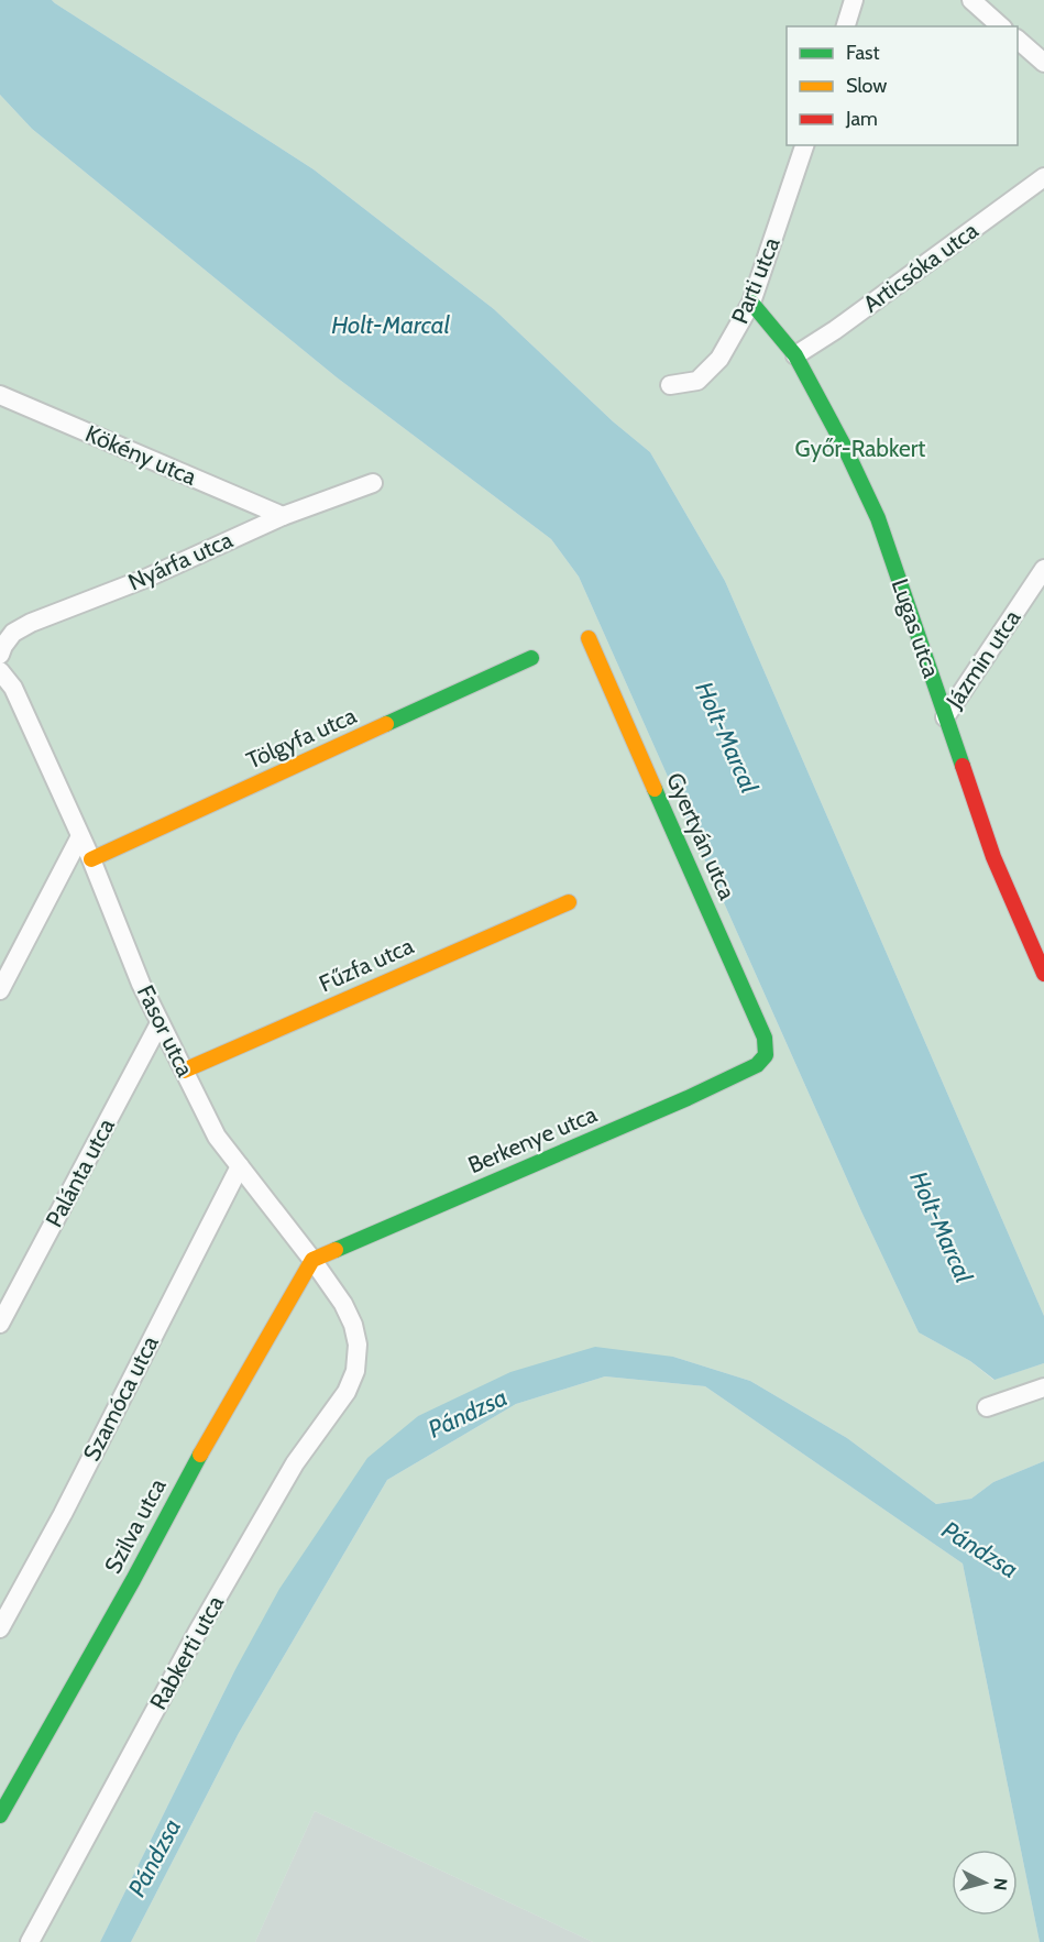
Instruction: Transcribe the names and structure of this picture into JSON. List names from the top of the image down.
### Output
{
  "streets": {
    "street": [
      "Articsóka utca",
      "Parti utca",
      "Kökény utca",
      "Nyárfa utca",
      "Lugas utca",
      "Jázmin utca",
      "Tölgyfa utca",
      "Gyertyán utca",
      "Fűzfa utca",
      "Fasor utca",
      "Berkenye utca",
      "Palánta utca",
      "Szamóca utca",
      "Szilva utca",
      "Rabkerti utca"
    ]
  },
  "crossings": [
    ["Articsóka utca", "Lugas utca"],
    ["Parti utca", "Lugas utca"],
    ["Kökény utca", "Nyárfa utca"],
    ["Lugas utca", "Jázmin utca"],
    ["Tölgyfa utca", "Fasor utca"],
    ["Gyertyán utca", "Berkenye utca"],
    ["Fűzfa utca", "Fasor utca"],
    ["Fasor utca", "Berkenye utca"],
    ["Fasor utca", "Palánta utca"],
    ["Fasor utca", "Szamóca utca"],
    ["Fasor utca", "Szilva utca"],
    ["Fasor utca", "Rabkerti utca"],
    ["Berkenye utca", "Szilva utca"]
  ],
  "water": ["Holt-Marcal", "Pándzsa"],
  "parks": ["Győr-Rabkert"],
  "legend": ["Fast", "Slow", "Jam"],
  "north": "right"
}
